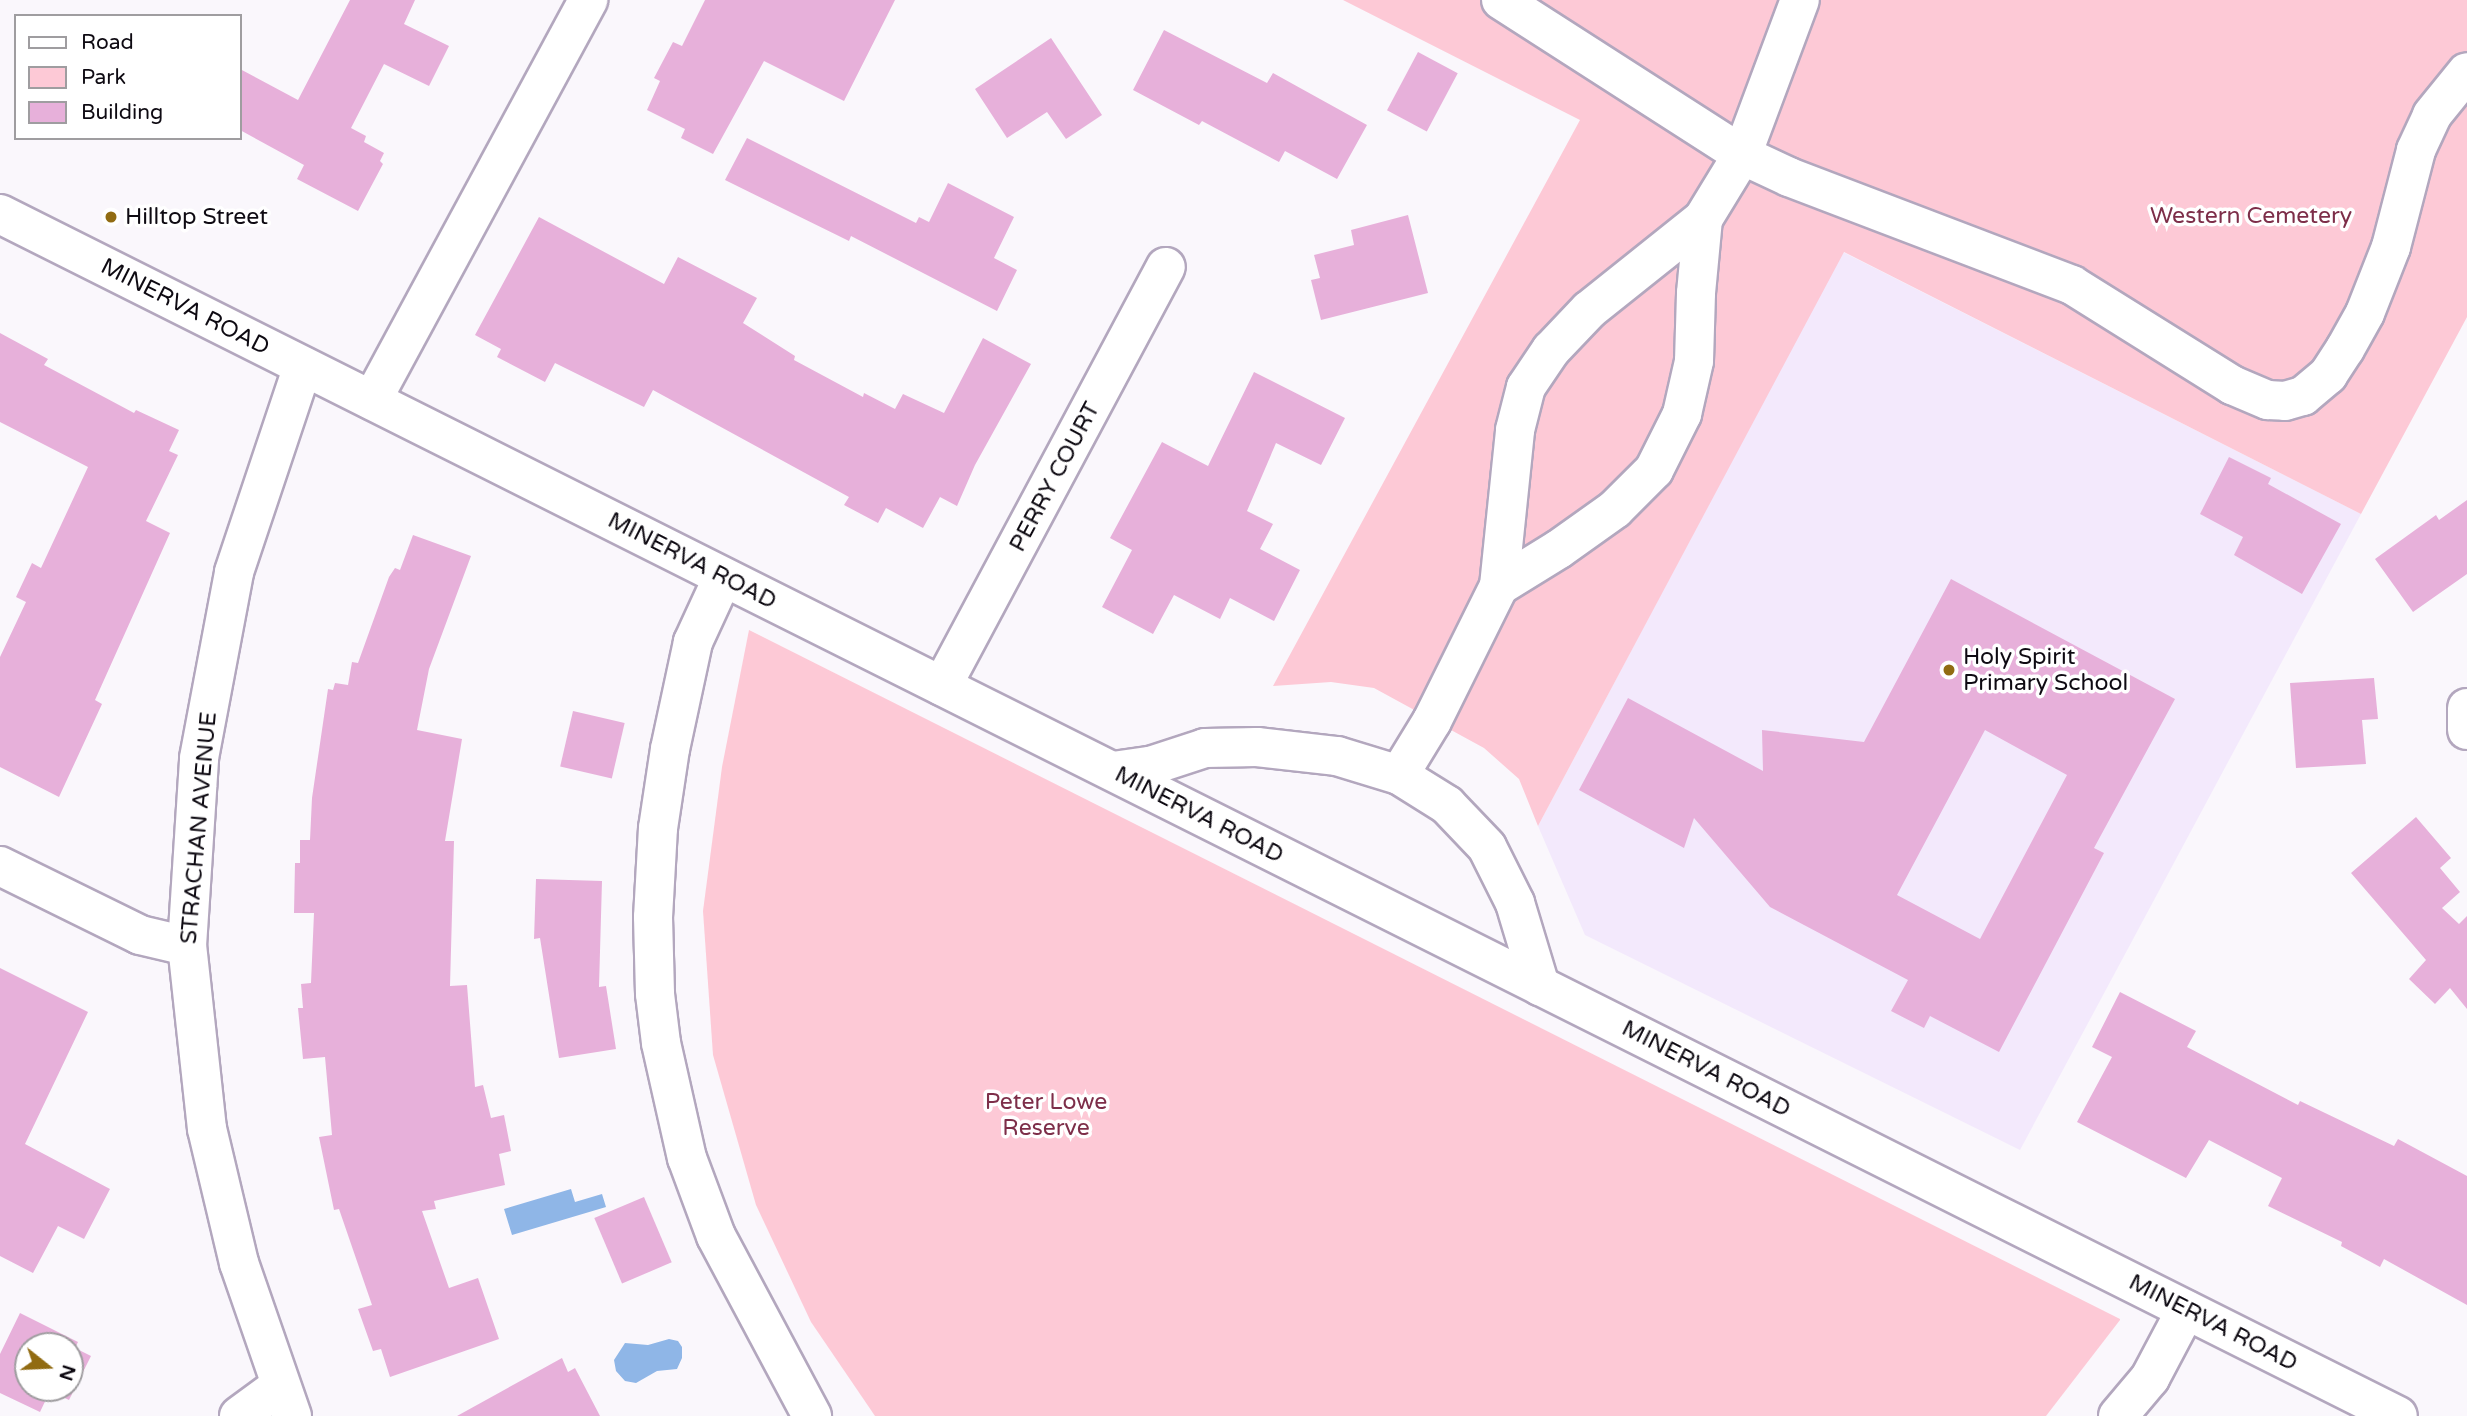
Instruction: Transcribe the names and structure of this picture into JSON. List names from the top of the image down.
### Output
{
  "streets": {
    "street": ["MINERVA ROAD", "PERRY COURT", "STRACHAN AVENUE"]
  },
  "crossings": [
    ["MINERVA ROAD", "PERRY COURT"],
    ["MINERVA ROAD", "STRACHAN AVENUE"]
  ],
  "parks": ["Western Cemetery", "Peter Lowe Reserve"],
  "places": ["Hilltop Street", "Holy Spirit Primary School"],
  "legend": ["Road", "Park", "Building"],
  "north": "right"
}
